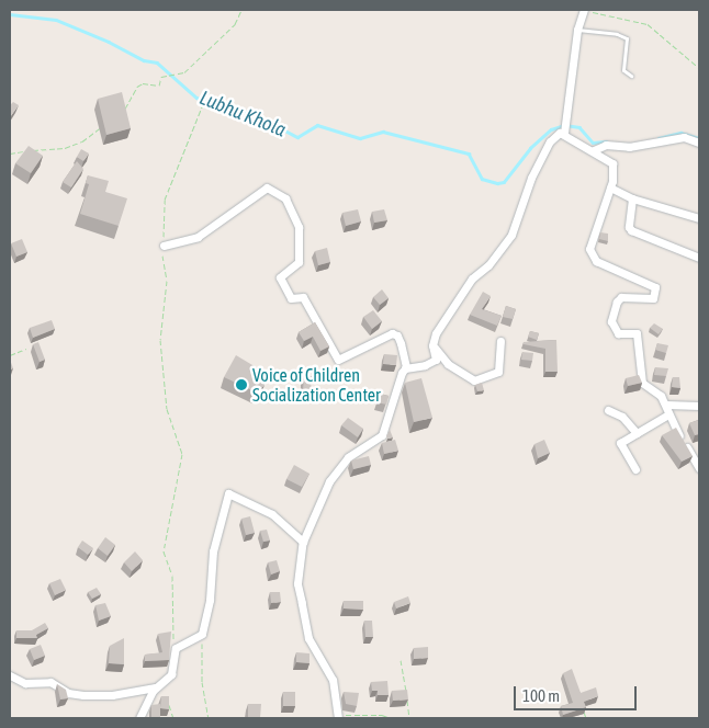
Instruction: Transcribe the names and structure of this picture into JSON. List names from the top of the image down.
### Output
{
  "water": ["Lubhu Khola"],
  "places": ["Voice of Children Socialization Center"],
  "scale_bar": "100 m"
}
